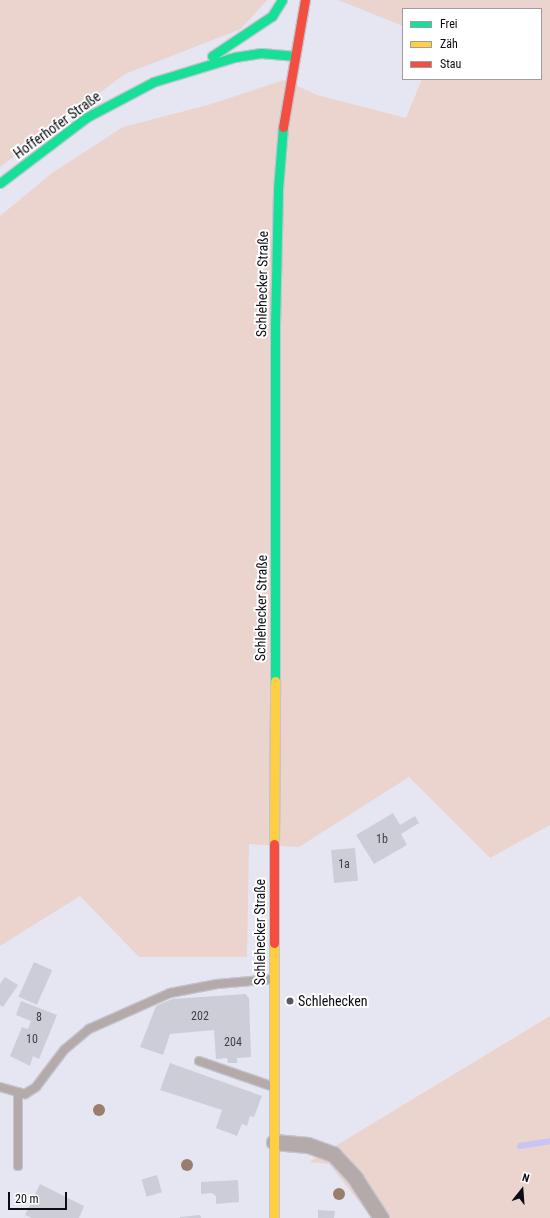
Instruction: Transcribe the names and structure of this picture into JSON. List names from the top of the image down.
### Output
{
  "streets": {
    "main road": ["Hofferhofer Straße", "Schlehecker Straße"]
  },
  "crossings": [
    ["Hofferhofer Straße", "Schlehecker Straße"]
  ],
  "places": ["Schlehecken"],
  "house_numbers": [
    "1b",
    "1a",
    "202",
    "8",
    "10",
    "204"
  ],
  "legend": ["Frei", "Zäh", "Stau"],
  "scale_bar": "20 m",
  "north": "top"
}
